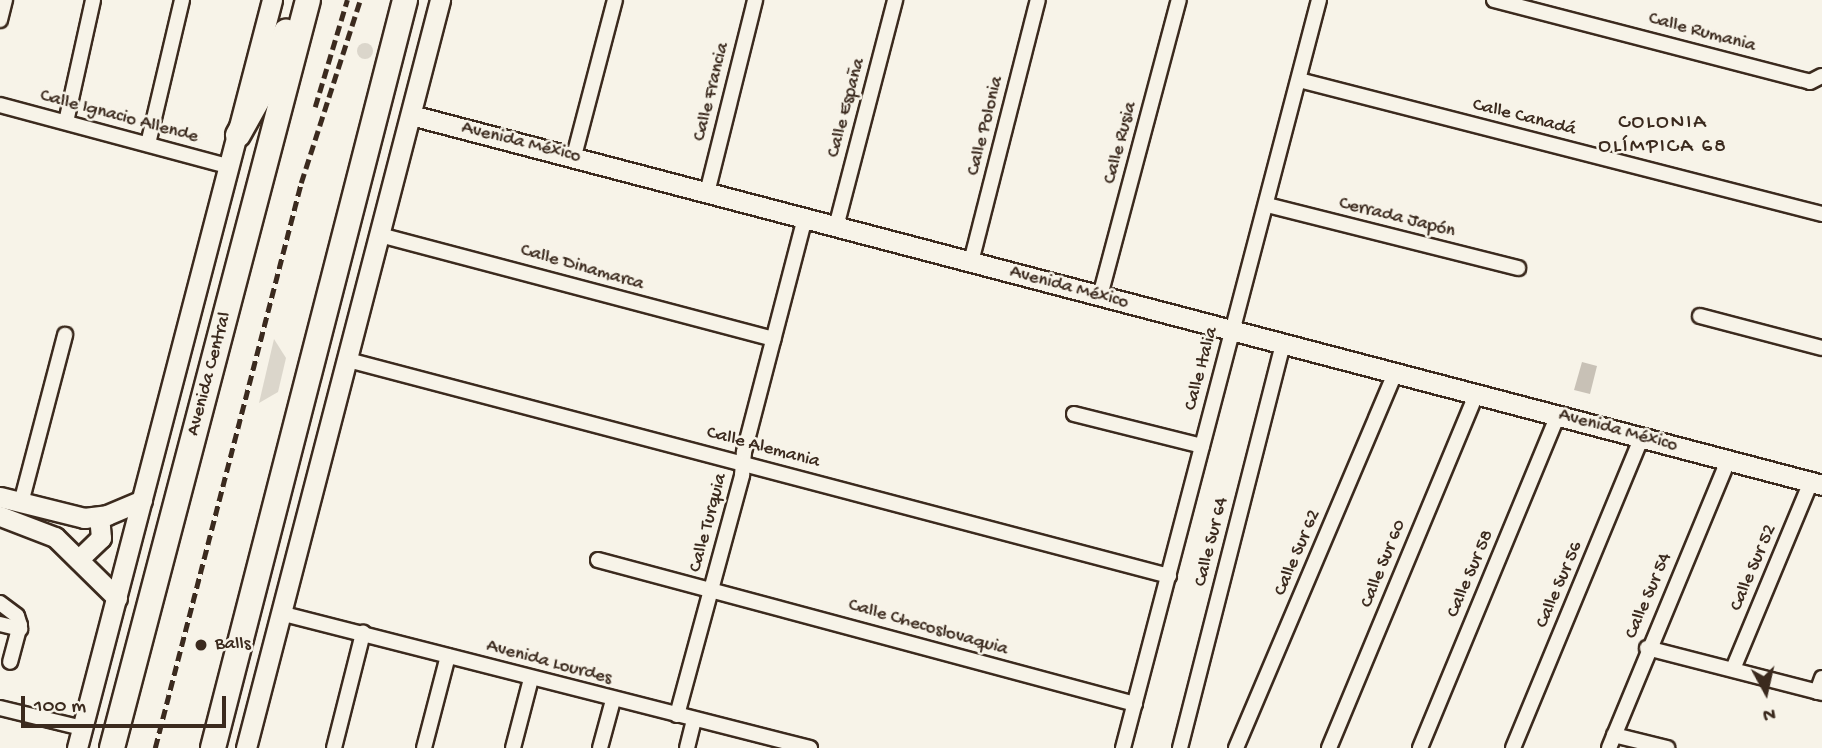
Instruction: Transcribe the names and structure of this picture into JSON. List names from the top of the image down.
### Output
{
  "streets": {
    "highway": ["Avenida Central"],
    "street": [
      "Calle Rumania",
      "Calle Francia",
      "Calle España",
      "Calle Ignacio Allende",
      "Calle Canadá",
      "Calle Polonia",
      "Avenida México",
      "Calle Rusia",
      "Cerrada Japón",
      "Calle Dinamarca",
      "Calle Italia",
      "Calle Alemania",
      "Calle Turquia",
      "Calle Sur 64",
      "Calle Sur 62",
      "Calle Sur 60",
      "Calle Sur 52",
      "Calle Sur 58",
      "Calle Sur 56",
      "Calle Sur 54",
      "Calle Checoslovaquia",
      "Avenida Lourdes"
    ]
  },
  "crossings": [
    ["Calle Francia", "Avenida México"],
    ["Calle España", "Avenida México"],
    ["Calle Ignacio Allende", "Avenida Central"],
    ["Calle Canadá", "Calle Italia"],
    ["Calle Polonia", "Avenida México"],
    ["Avenida México", "Calle Rusia"],
    ["Avenida México", "Calle Italia"],
    ["Avenida México", "Calle Turquia"],
    ["Avenida México", "Calle Sur 64"],
    ["Avenida México", "Calle Sur 62"],
    ["Avenida México", "Calle Sur 60"],
    ["Avenida México", "Calle Sur 52"],
    ["Avenida México", "Calle Sur 58"],
    ["Avenida México", "Calle Sur 56"],
    ["Avenida México", "Calle Sur 54"],
    ["Cerrada Japón", "Calle Italia"],
    ["Calle Dinamarca", "Calle Turquia"],
    ["Calle Italia", "Calle Alemania"],
    ["Calle Italia", "Calle Checoslovaquia"],
    ["Calle Alemania", "Calle Turquia"],
    ["Calle Turquia", "Calle Checoslovaquia"],
    ["Calle Turquia", "Avenida Lourdes"]
  ],
  "districts": ["COLONIA OLÍMPICA 68"],
  "places": ["Balls"],
  "scale_bar": "100 m",
  "north": "bottom"
}
